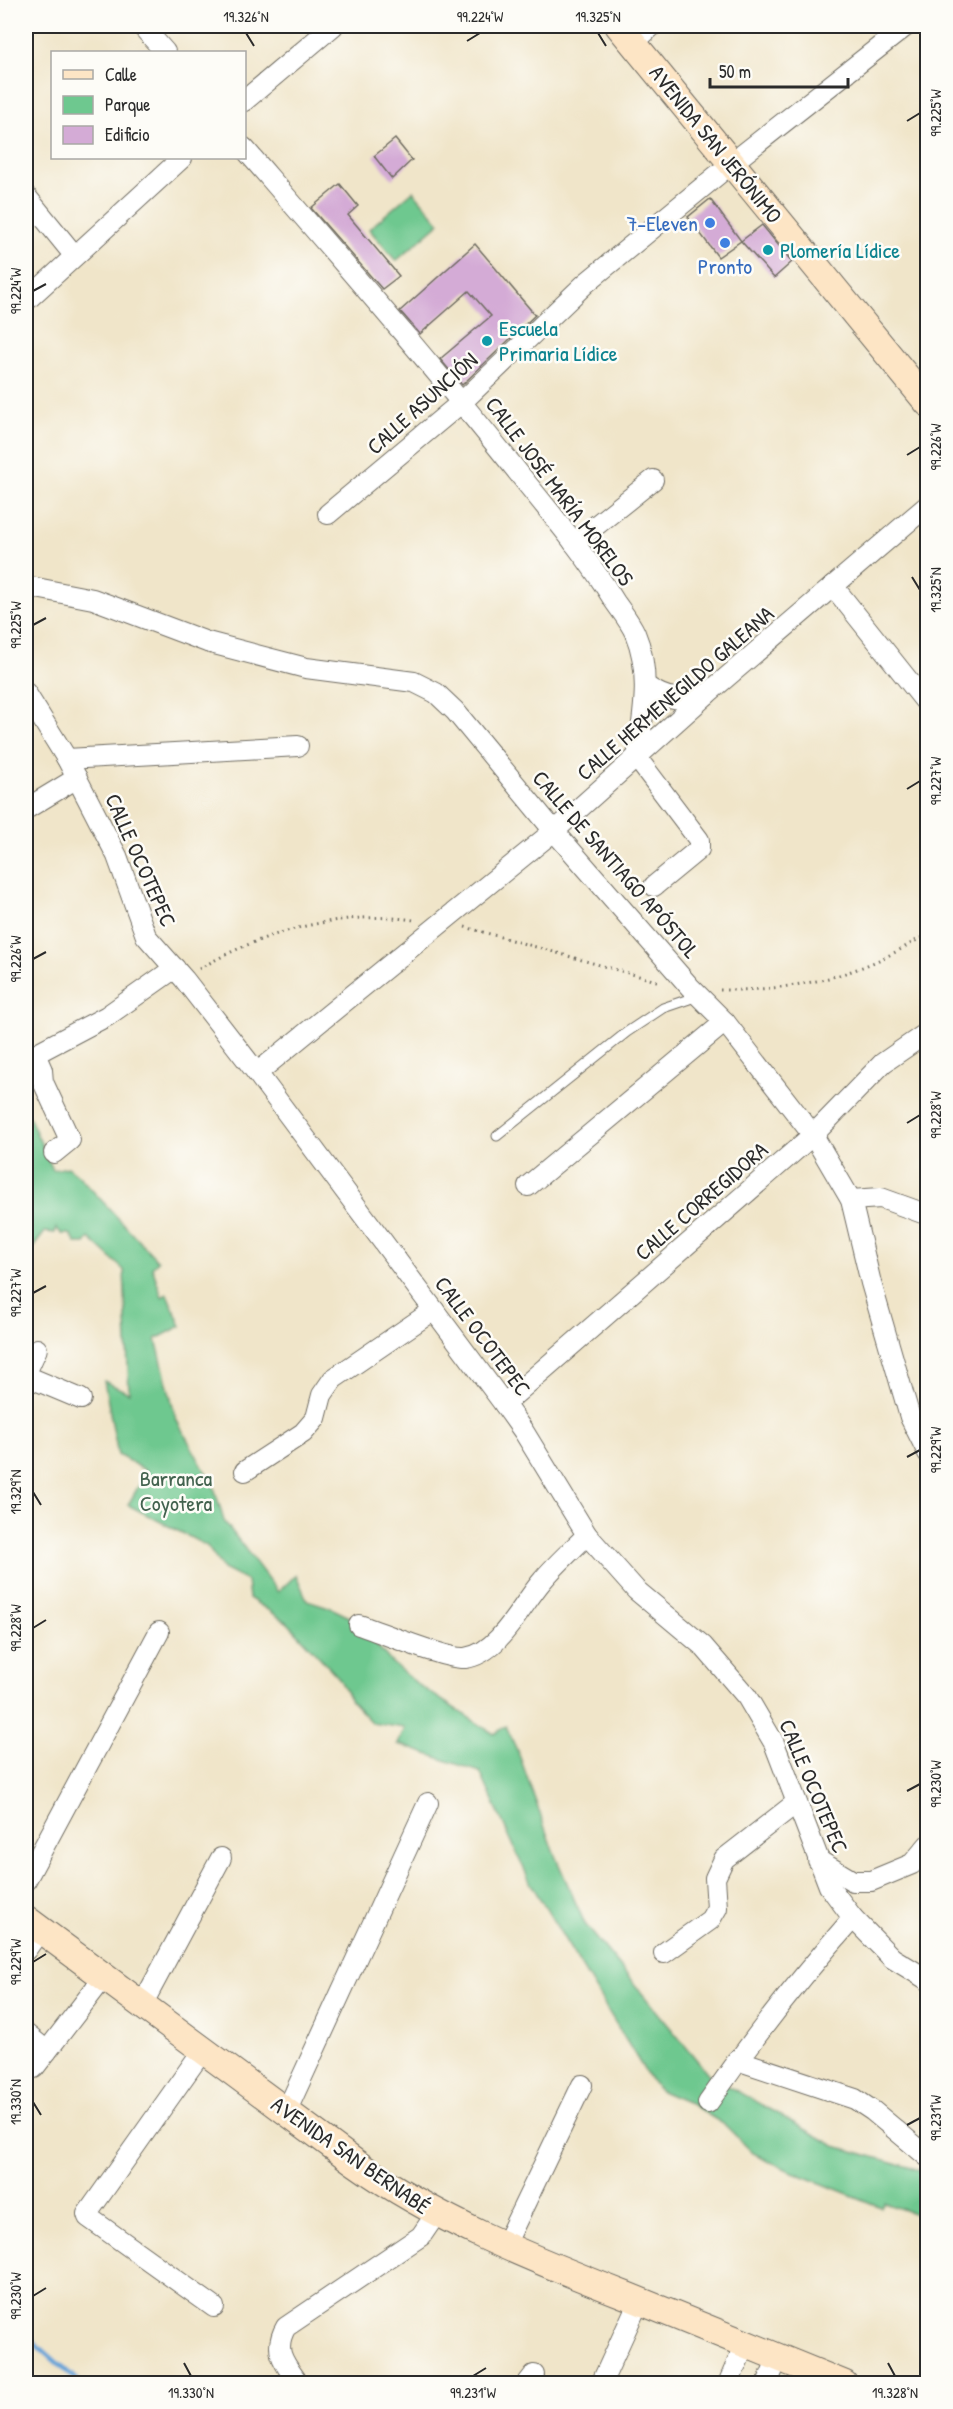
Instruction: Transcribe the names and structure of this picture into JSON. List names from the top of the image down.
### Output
{
  "streets": {
    "main road": ["AVENIDA SAN JERÓNIMO", "AVENIDA SAN BERNABÉ"],
    "street": [
      "CALLE ASUNCIÓN",
      "CALLE JOSÉ MARÍA MORELOS",
      "CALLE HERMENEGILDO GALEANA",
      "CALLE OCOTEPEC",
      "CALLE DE SANTIAGO APÓSTOL",
      "CALLE CORREGIDORA"
    ]
  },
  "crossings": [
    ["AVENIDA SAN JERÓNIMO", "CALLE ASUNCIÓN"],
    ["CALLE ASUNCIÓN", "CALLE JOSÉ MARÍA MORELOS"],
    ["CALLE JOSÉ MARÍA MORELOS", "CALLE HERMENEGILDO GALEANA"],
    ["CALLE HERMENEGILDO GALEANA", "CALLE OCOTEPEC"],
    ["CALLE HERMENEGILDO GALEANA", "CALLE DE SANTIAGO APÓSTOL"],
    ["CALLE OCOTEPEC", "CALLE CORREGIDORA"],
    ["CALLE DE SANTIAGO APÓSTOL", "CALLE CORREGIDORA"]
  ],
  "parks": ["Barranca Coyotera"],
  "places": [
    "7-Eleven",
    "Pronto",
    "Plomería Lídice",
    "Escuela Primaria Lídice"
  ],
  "legend": ["Calle", "Parque", "Edificio"],
  "scale_bar": "50 m",
  "coordinates": [
    "19.326°N",
    "99.224°W",
    "19.325°N",
    "99.225°W",
    "99.226°W",
    "99.227°W",
    "99.228°W",
    "99.229°W",
    "19.329°N",
    "99.230°W",
    "19.330°N",
    "99.231°W",
    "19.328°N"
  ]
}
